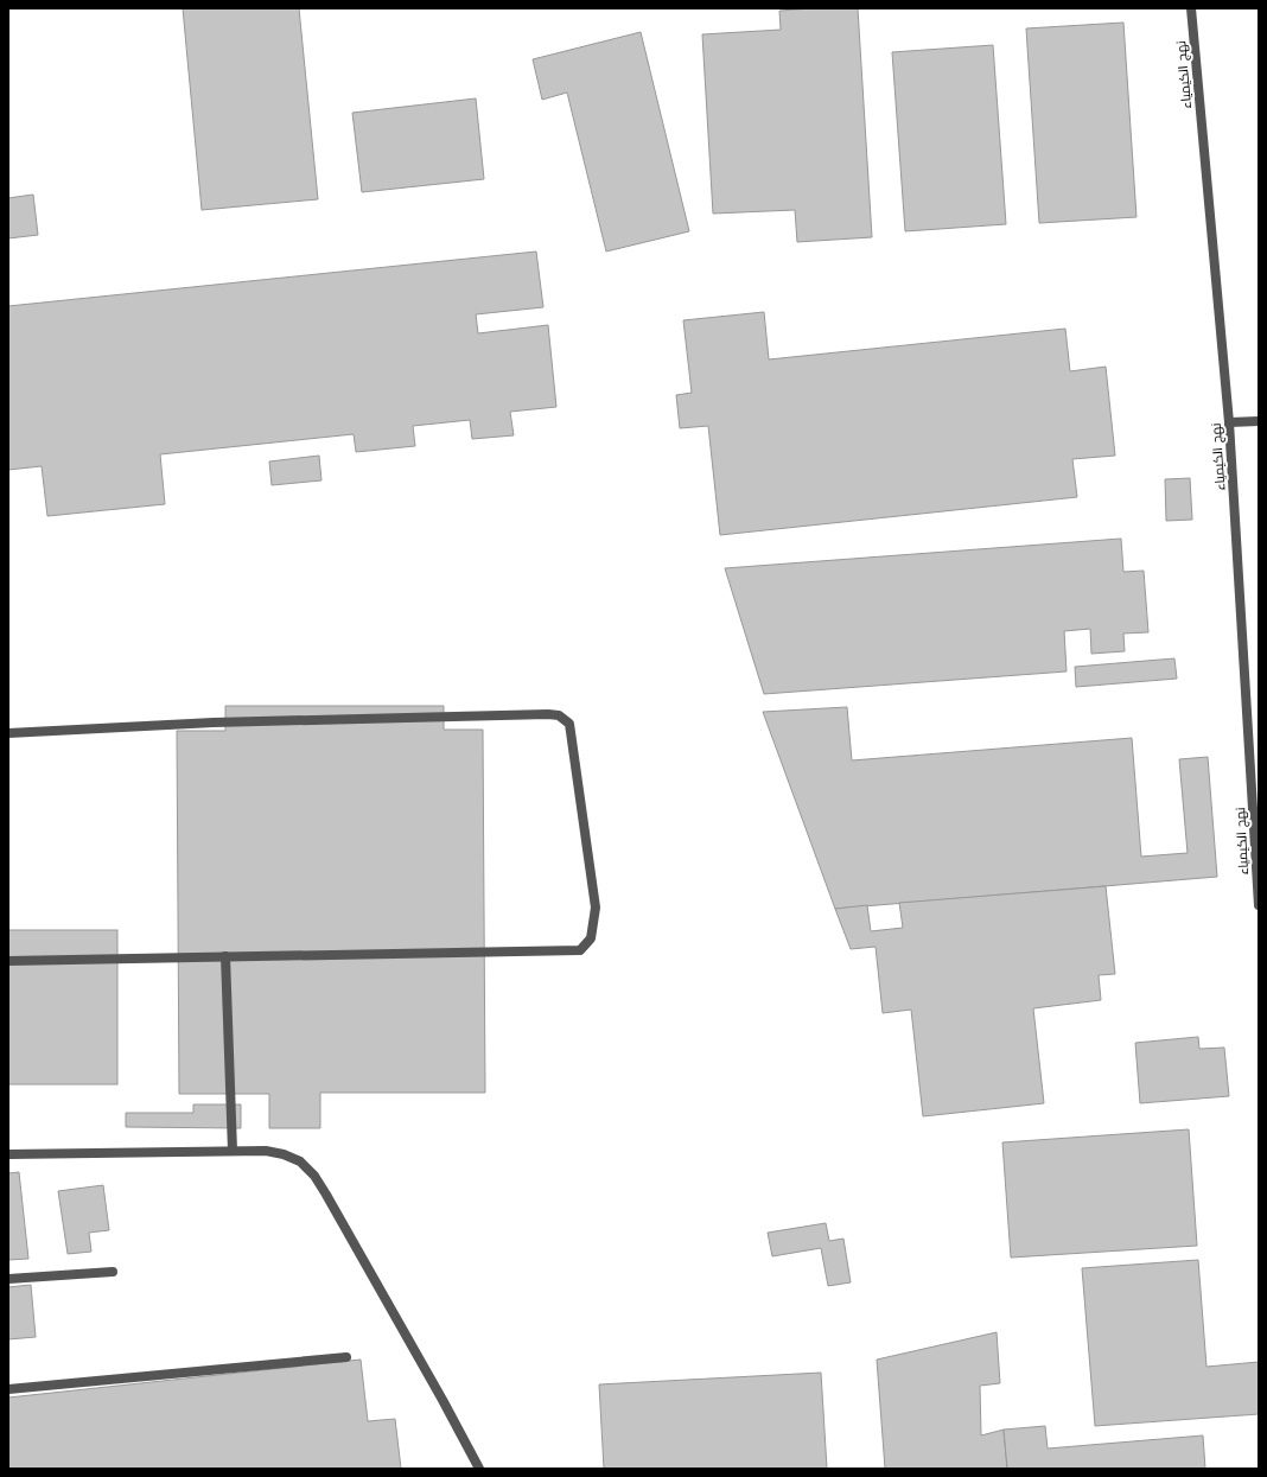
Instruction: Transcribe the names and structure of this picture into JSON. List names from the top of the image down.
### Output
{
  "streets": {
    "street": ["نهج الكيمياء"]
  }
}
